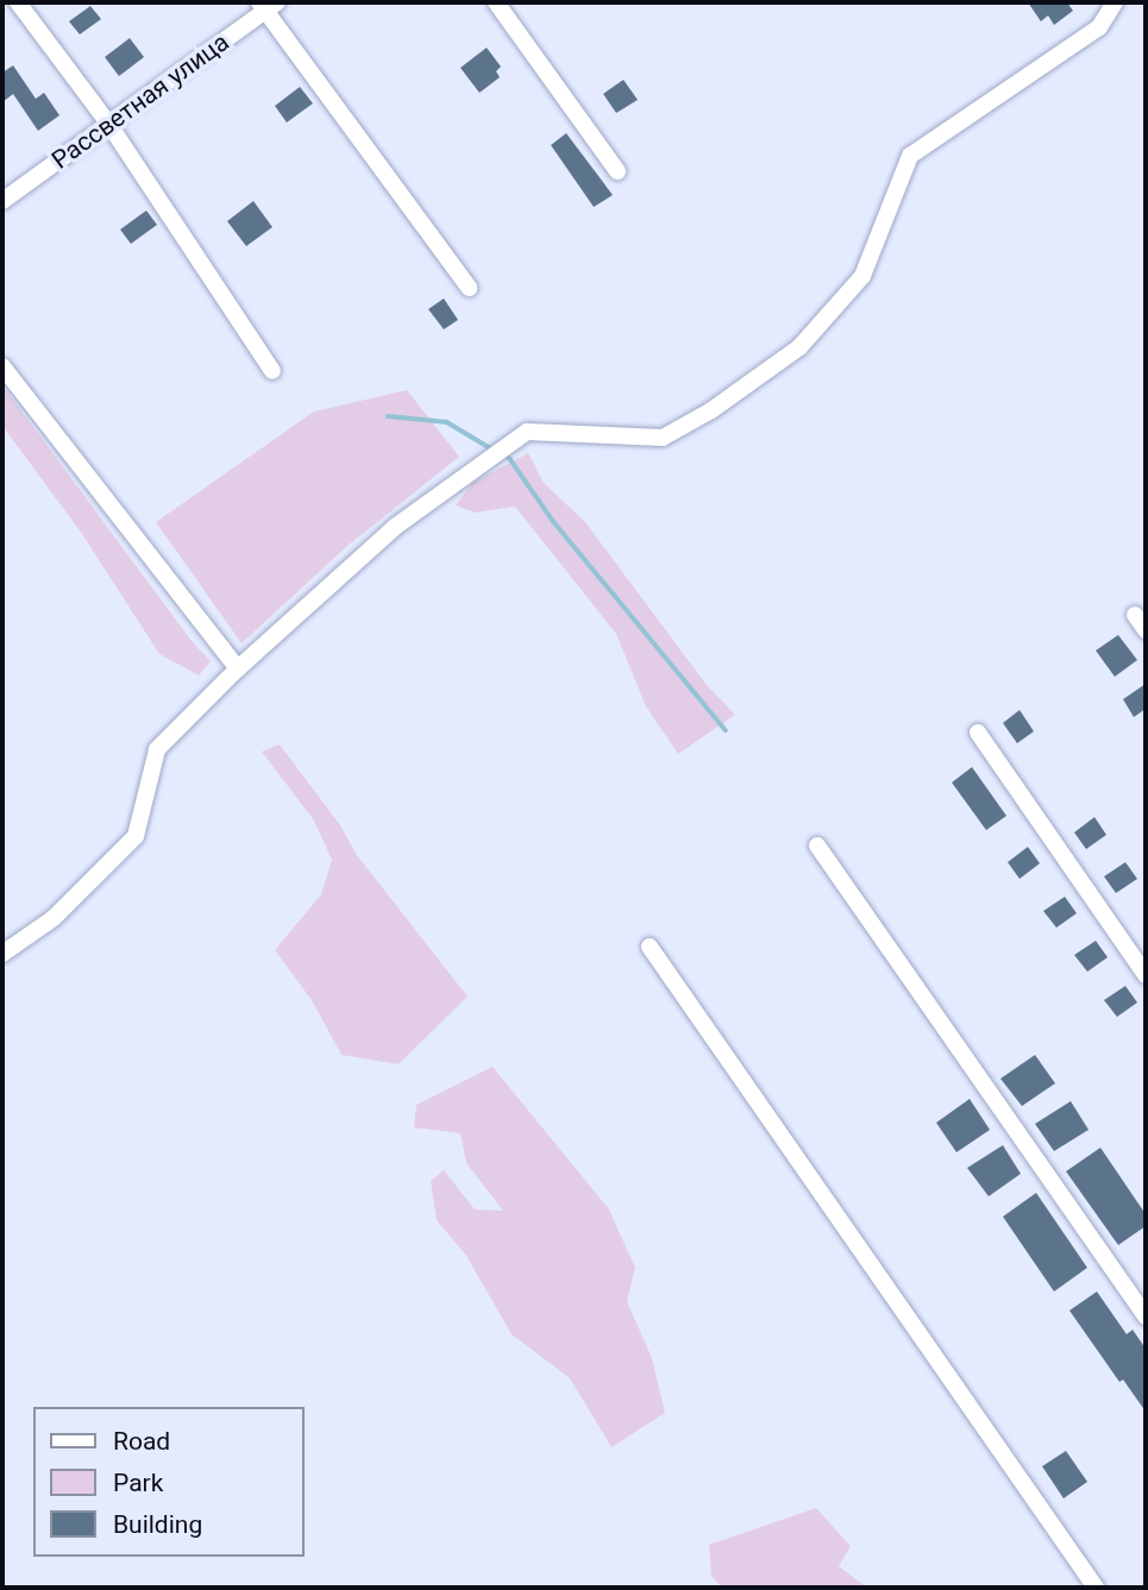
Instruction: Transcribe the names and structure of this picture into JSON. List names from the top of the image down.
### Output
{
  "streets": {
    "street": ["Рассветная улица"]
  },
  "legend": ["Road", "Park", "Building"]
}
